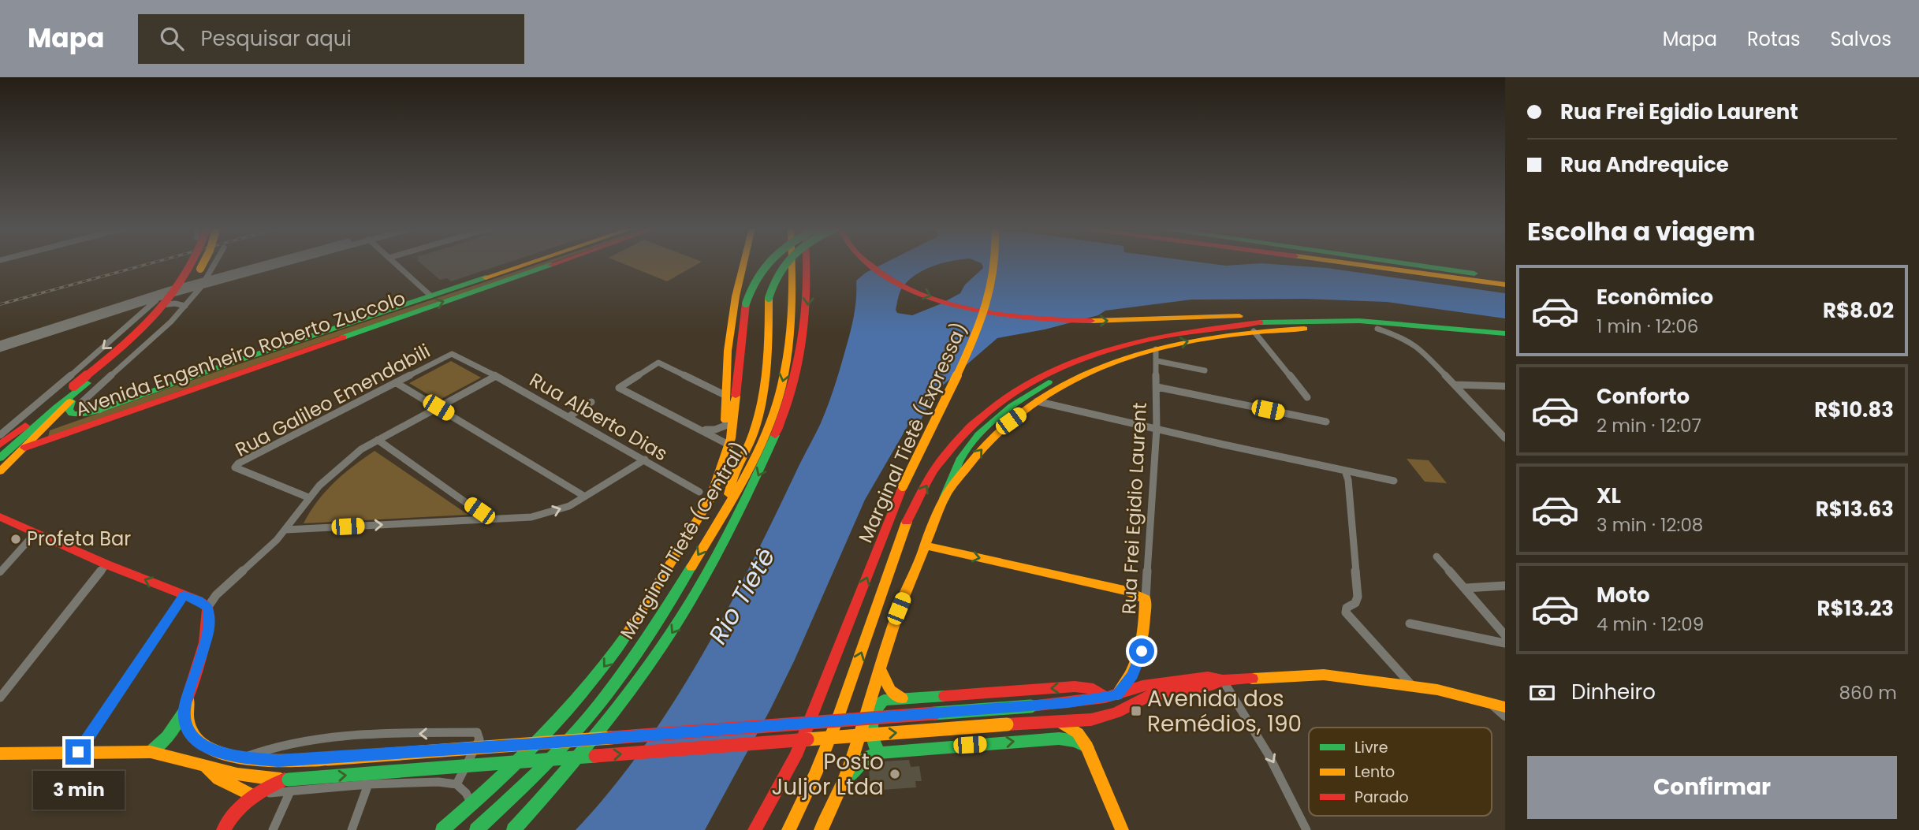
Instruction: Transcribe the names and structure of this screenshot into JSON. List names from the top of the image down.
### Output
{
  "streets": {
    "main road": [
      "Avenida Engenheiro Roberto Zuccolo",
      "Marginal Tietê (Expressa)",
      "Rua Frei Egidio Laurent",
      "Marginal Tietê (Central)"
    ],
    "street": ["Rua Galileo Emendabili", "Rua Alberto Dias"]
  },
  "crossings": [
    ["Rua Galileo Emendabili", "Rua Alberto Dias"]
  ],
  "water": ["Rio Tietê"],
  "places": {
    "other": ["Profeta Bar", "Posto Juljor Ltda"],
    "transit": ["Avenida dos Remédios, 190"]
  },
  "legend": ["Livre", "Lento", "Parado"],
  "page": {
    "header": "Mapa",
    "search": "Pesquisar aqui",
    "nav": ["Mapa", "Rotas", "Salvos"],
    "banner": ["Rua Frei Egidio Laurent", "Rua Andrequice"],
    "heading": "Escolha a viagem",
    "list": [
      {
        "name": "Econômico",
        "note": "1 min · 12:06",
        "value": "R$8.02"
      },
      {
        "name": "Conforto",
        "note": "2 min · 12:07",
        "value": "R$10.83"
      },
      {
        "name": "XL",
        "note": "3 min · 12:08",
        "value": "R$13.63"
      },
      {
        "name": "Moto",
        "note": "4 min · 12:09",
        "value": "R$13.23"
      }
    ],
    "pay": ["Dinheiro", "860 m"],
    "buttons": "Confirmar",
    "bubble": "3 min"
  }
}
